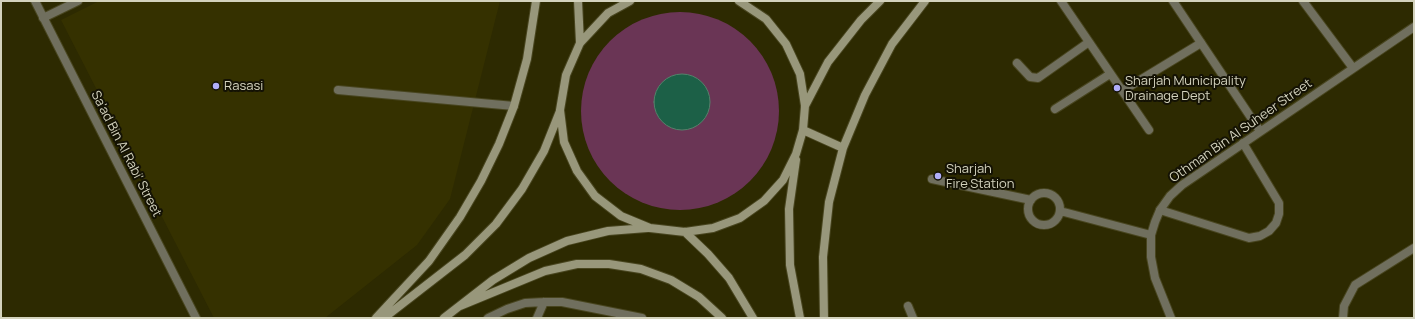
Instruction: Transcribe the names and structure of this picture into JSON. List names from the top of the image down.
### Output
{
  "streets": {
    "street": ["Othman Bin Al Suheer Street", "Sa'ad Bin Al Rabi' Street"]
  },
  "places": ["Rasasi", "Sharjah Municipality Drainage Dept", "Sharjah Fire Station"]
}
